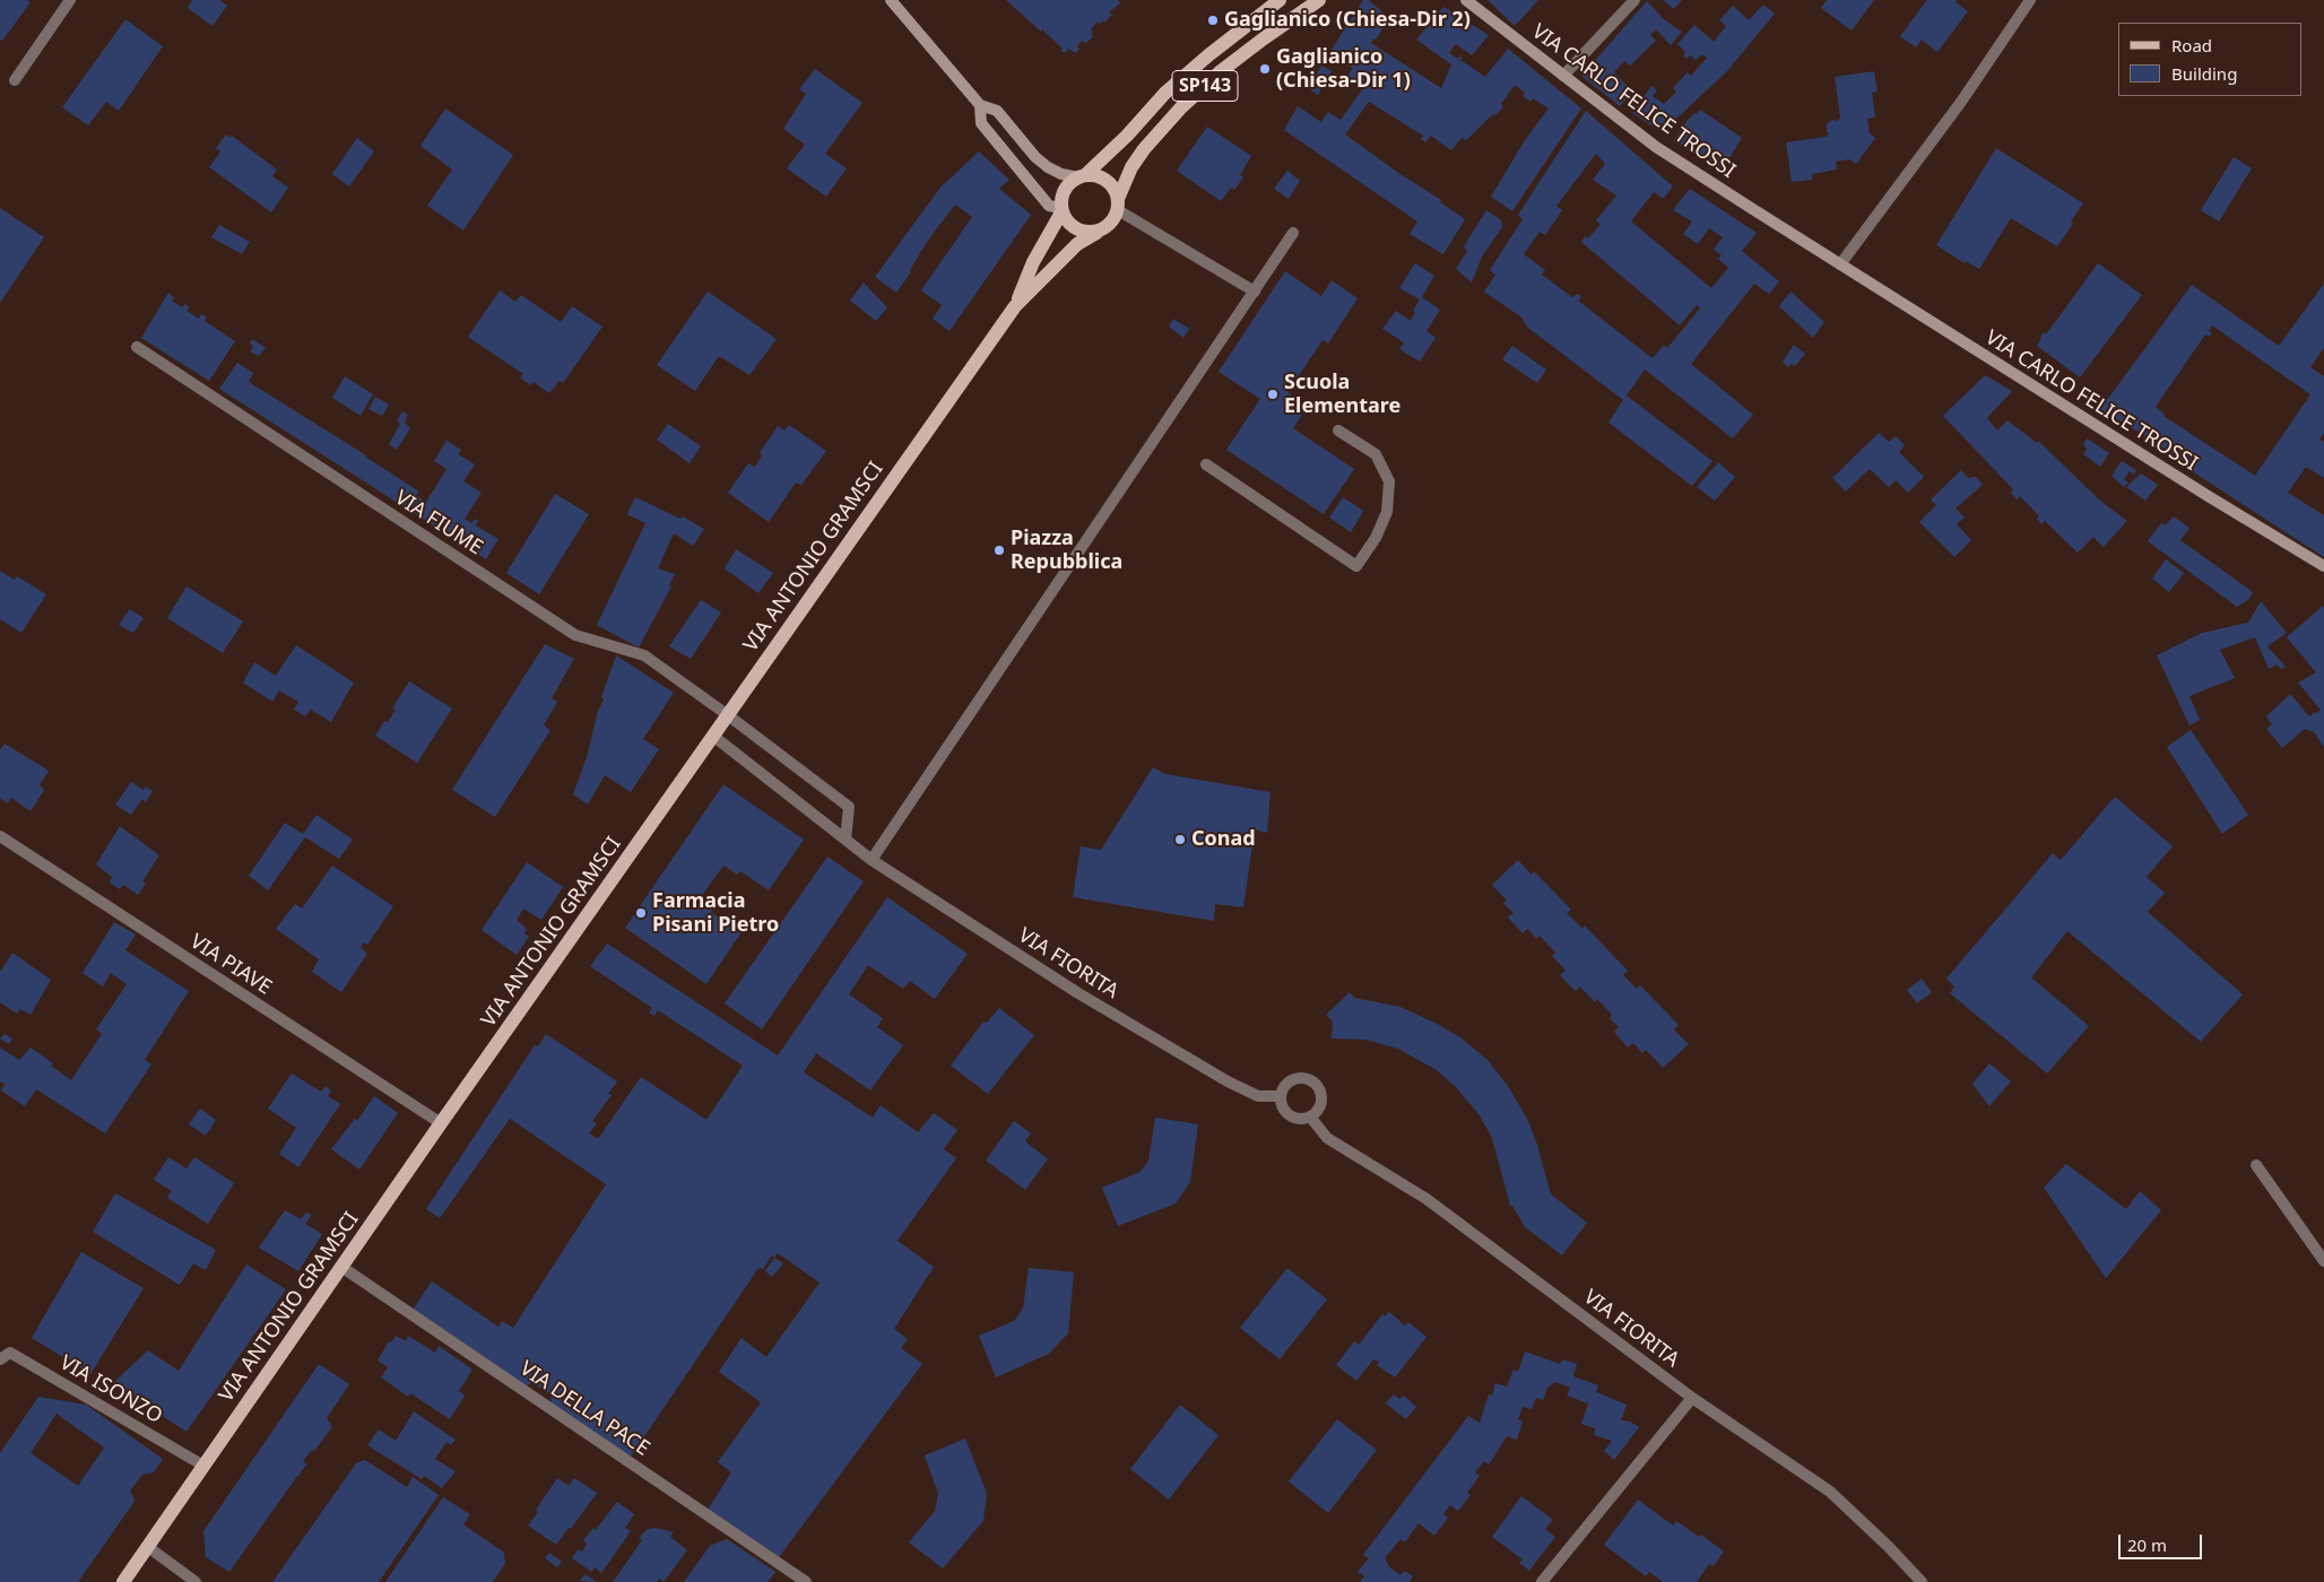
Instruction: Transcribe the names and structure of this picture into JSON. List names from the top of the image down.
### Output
{
  "streets": {
    "main road": ["SP143", "VIA ANTONIO GRAMSCI"],
    "street": [
      "VIA CARLO FELICE TROSSI",
      "VIA FIUME",
      "VIA FIORITA",
      "VIA PIAVE",
      "VIA ISONZO",
      "VIA DELLA PACE"
    ]
  },
  "crossings": [
    ["SP143", "VIA ANTONIO GRAMSCI"],
    ["VIA FIUME", "VIA ANTONIO GRAMSCI"],
    ["VIA ANTONIO GRAMSCI", "VIA FIORITA"],
    ["VIA ANTONIO GRAMSCI", "VIA PIAVE"],
    ["VIA ANTONIO GRAMSCI", "VIA ISONZO"],
    ["VIA ANTONIO GRAMSCI", "VIA DELLA PACE"]
  ],
  "places": [
    "Gaglianico (Chiesa-Dir 2)",
    "Gaglianico (Chiesa-Dir 1)",
    "Scuola Elementare",
    "Piazza Repubblica",
    "Conad",
    "Farmacia Pisani Pietro"
  ],
  "legend": ["Road", "Building"],
  "scale_bar": "20 m"
}
